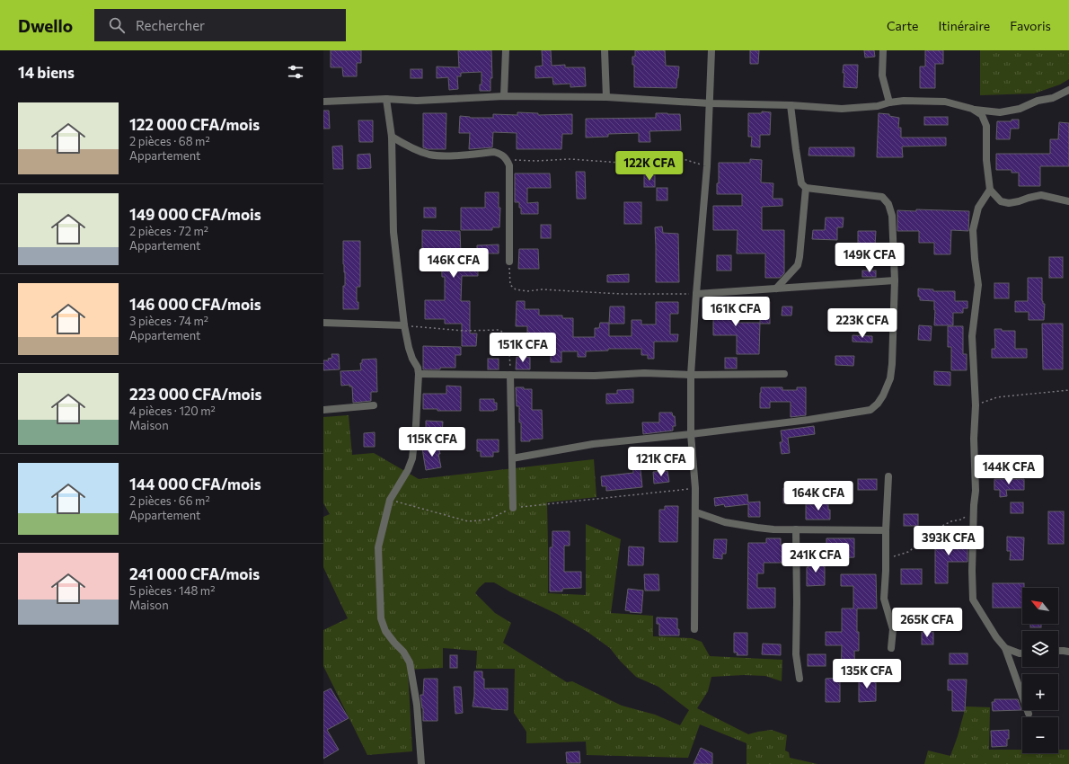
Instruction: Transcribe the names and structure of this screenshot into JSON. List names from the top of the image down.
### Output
{
  "north": "top left",
  "page": {
    "header": "Dwello",
    "search": "Rechercher",
    "nav": ["Carte", "Itinéraire", "Favoris"],
    "heading": "14 biens",
    "list": [
      {
        "name": "122 000 CFA/mois",
        "note": "2 pièces · 68 m² · Appartement"
      },
      {
        "name": "149 000 CFA/mois",
        "note": "2 pièces · 72 m² · Appartement"
      },
      {
        "name": "146 000 CFA/mois",
        "note": "3 pièces · 74 m² · Appartement"
      },
      {
        "name": "223 000 CFA/mois",
        "note": "4 pièces · 120 m² · Maison"
      },
      {
        "name": "144 000 CFA/mois",
        "note": "2 pièces · 66 m² · Appartement"
      },
      {
        "name": "241 000 CFA/mois",
        "note": "5 pièces · 148 m² · Maison"
      }
    ],
    "price": [
      "122K CFA",
      "149K CFA",
      "146K CFA",
      "161K CFA",
      "223K CFA",
      "151K CFA",
      "115K CFA",
      "121K CFA",
      "144K CFA",
      "164K CFA",
      "393K CFA",
      "241K CFA",
      "265K CFA",
      "135K CFA"
    ],
    "map_buttons": ["+", "−"]
  }
}
